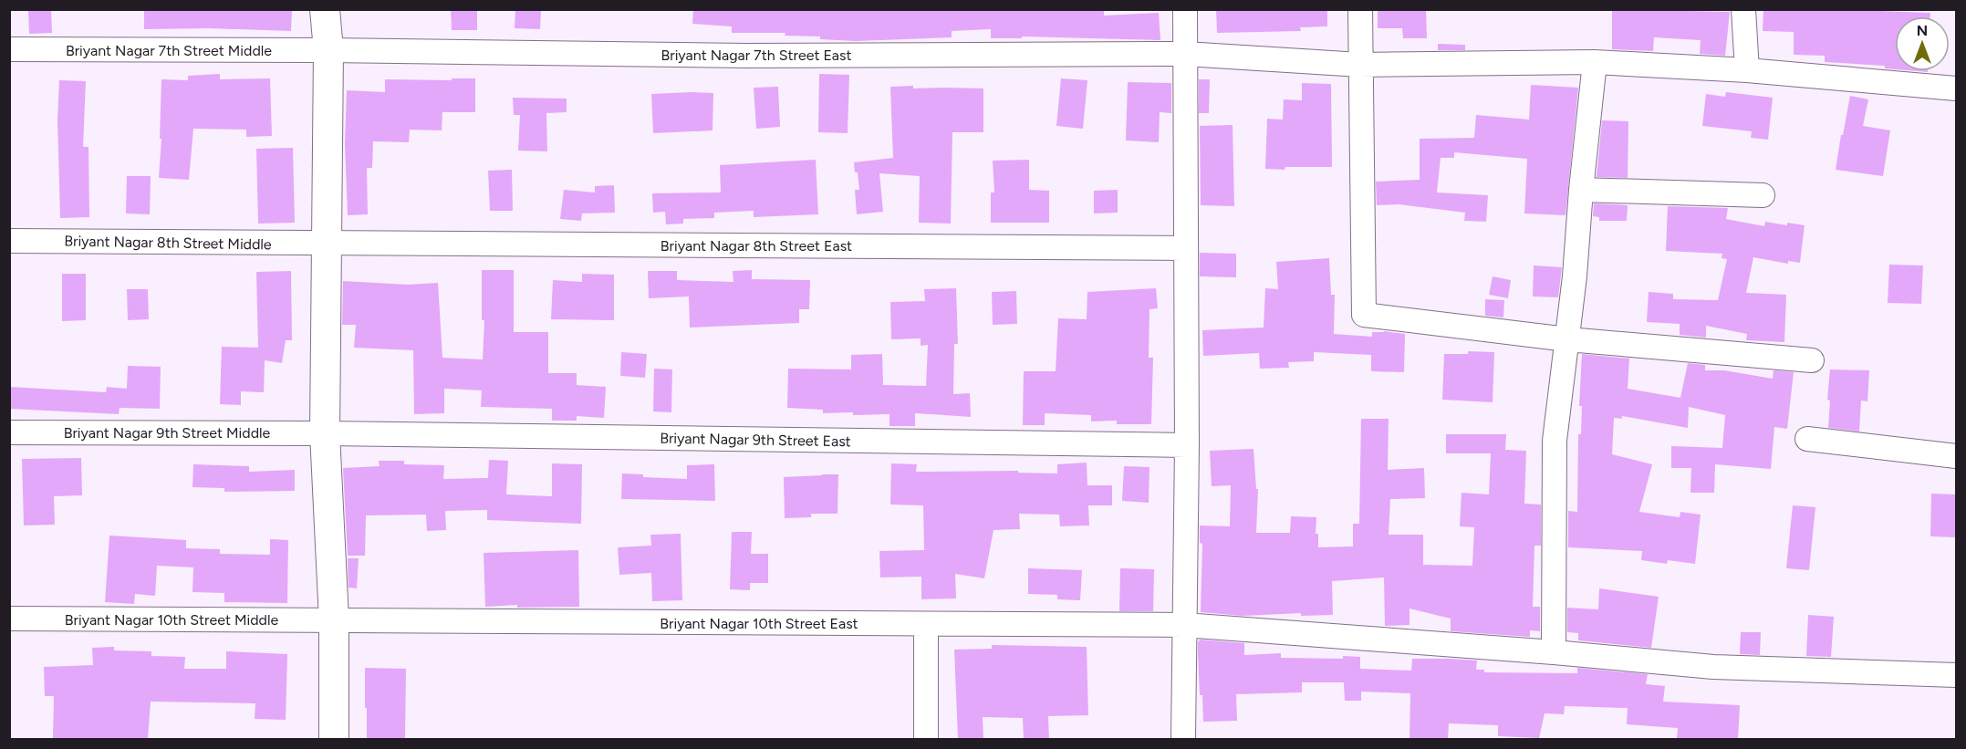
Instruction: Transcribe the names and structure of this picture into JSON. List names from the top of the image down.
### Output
{
  "streets": {
    "street": [
      "Briyant Nagar 7th Street Middle",
      "Briyant Nagar 7th Street East",
      "Briyant Nagar 8th Street Middle",
      "Briyant Nagar 8th Street East",
      "Briyant Nagar 9th Street Middle",
      "Briyant Nagar 9th Street East",
      "Briyant Nagar 10th Street Middle",
      "Briyant Nagar 10th Street East"
    ]
  },
  "crossings": [
    ["Briyant Nagar 7th Street Middle", "Briyant Nagar 7th Street East"],
    ["Briyant Nagar 8th Street Middle", "Briyant Nagar 8th Street East"],
    ["Briyant Nagar 9th Street Middle", "Briyant Nagar 9th Street East"],
    ["Briyant Nagar 10th Street Middle", "Briyant Nagar 10th Street East"]
  ],
  "north": "top"
}
